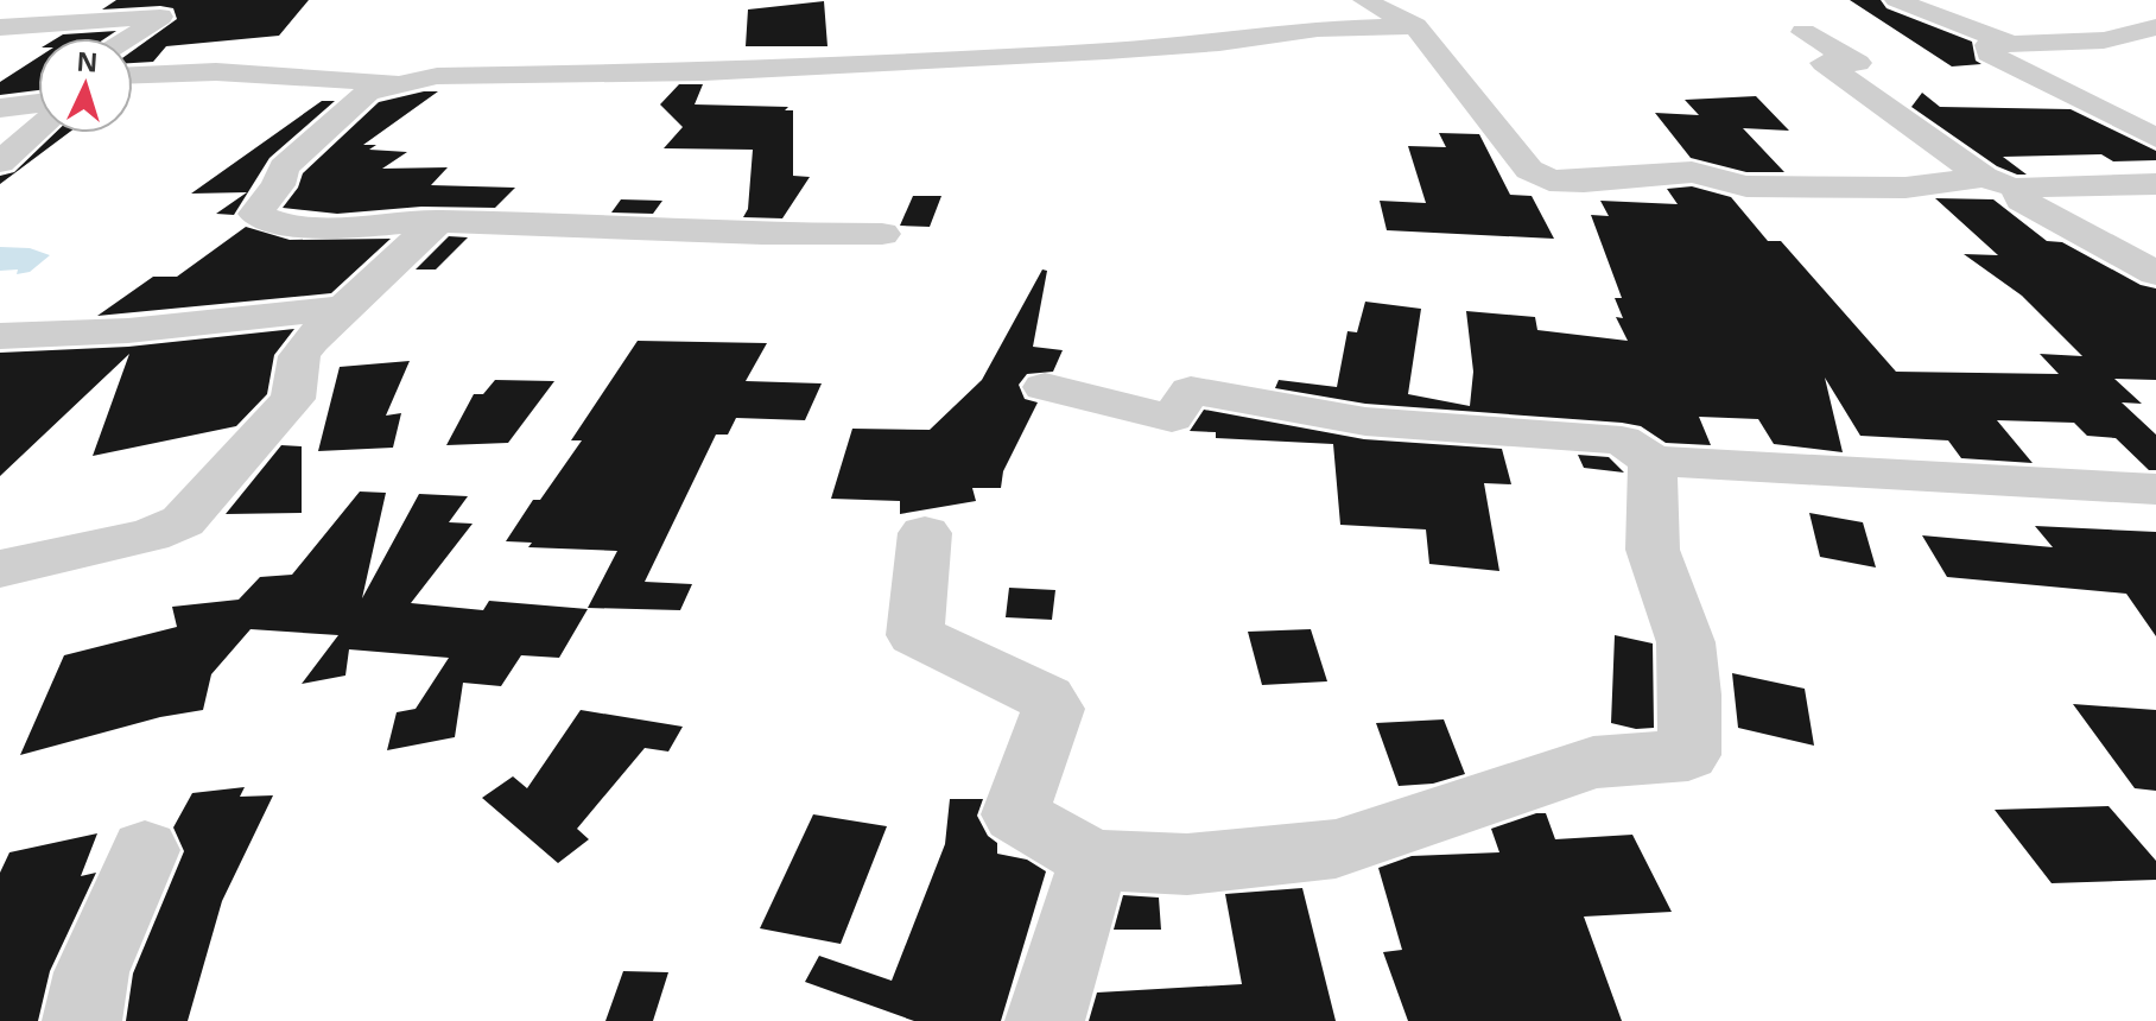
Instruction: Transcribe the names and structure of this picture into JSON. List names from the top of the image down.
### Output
{
  "north": "top"
}
